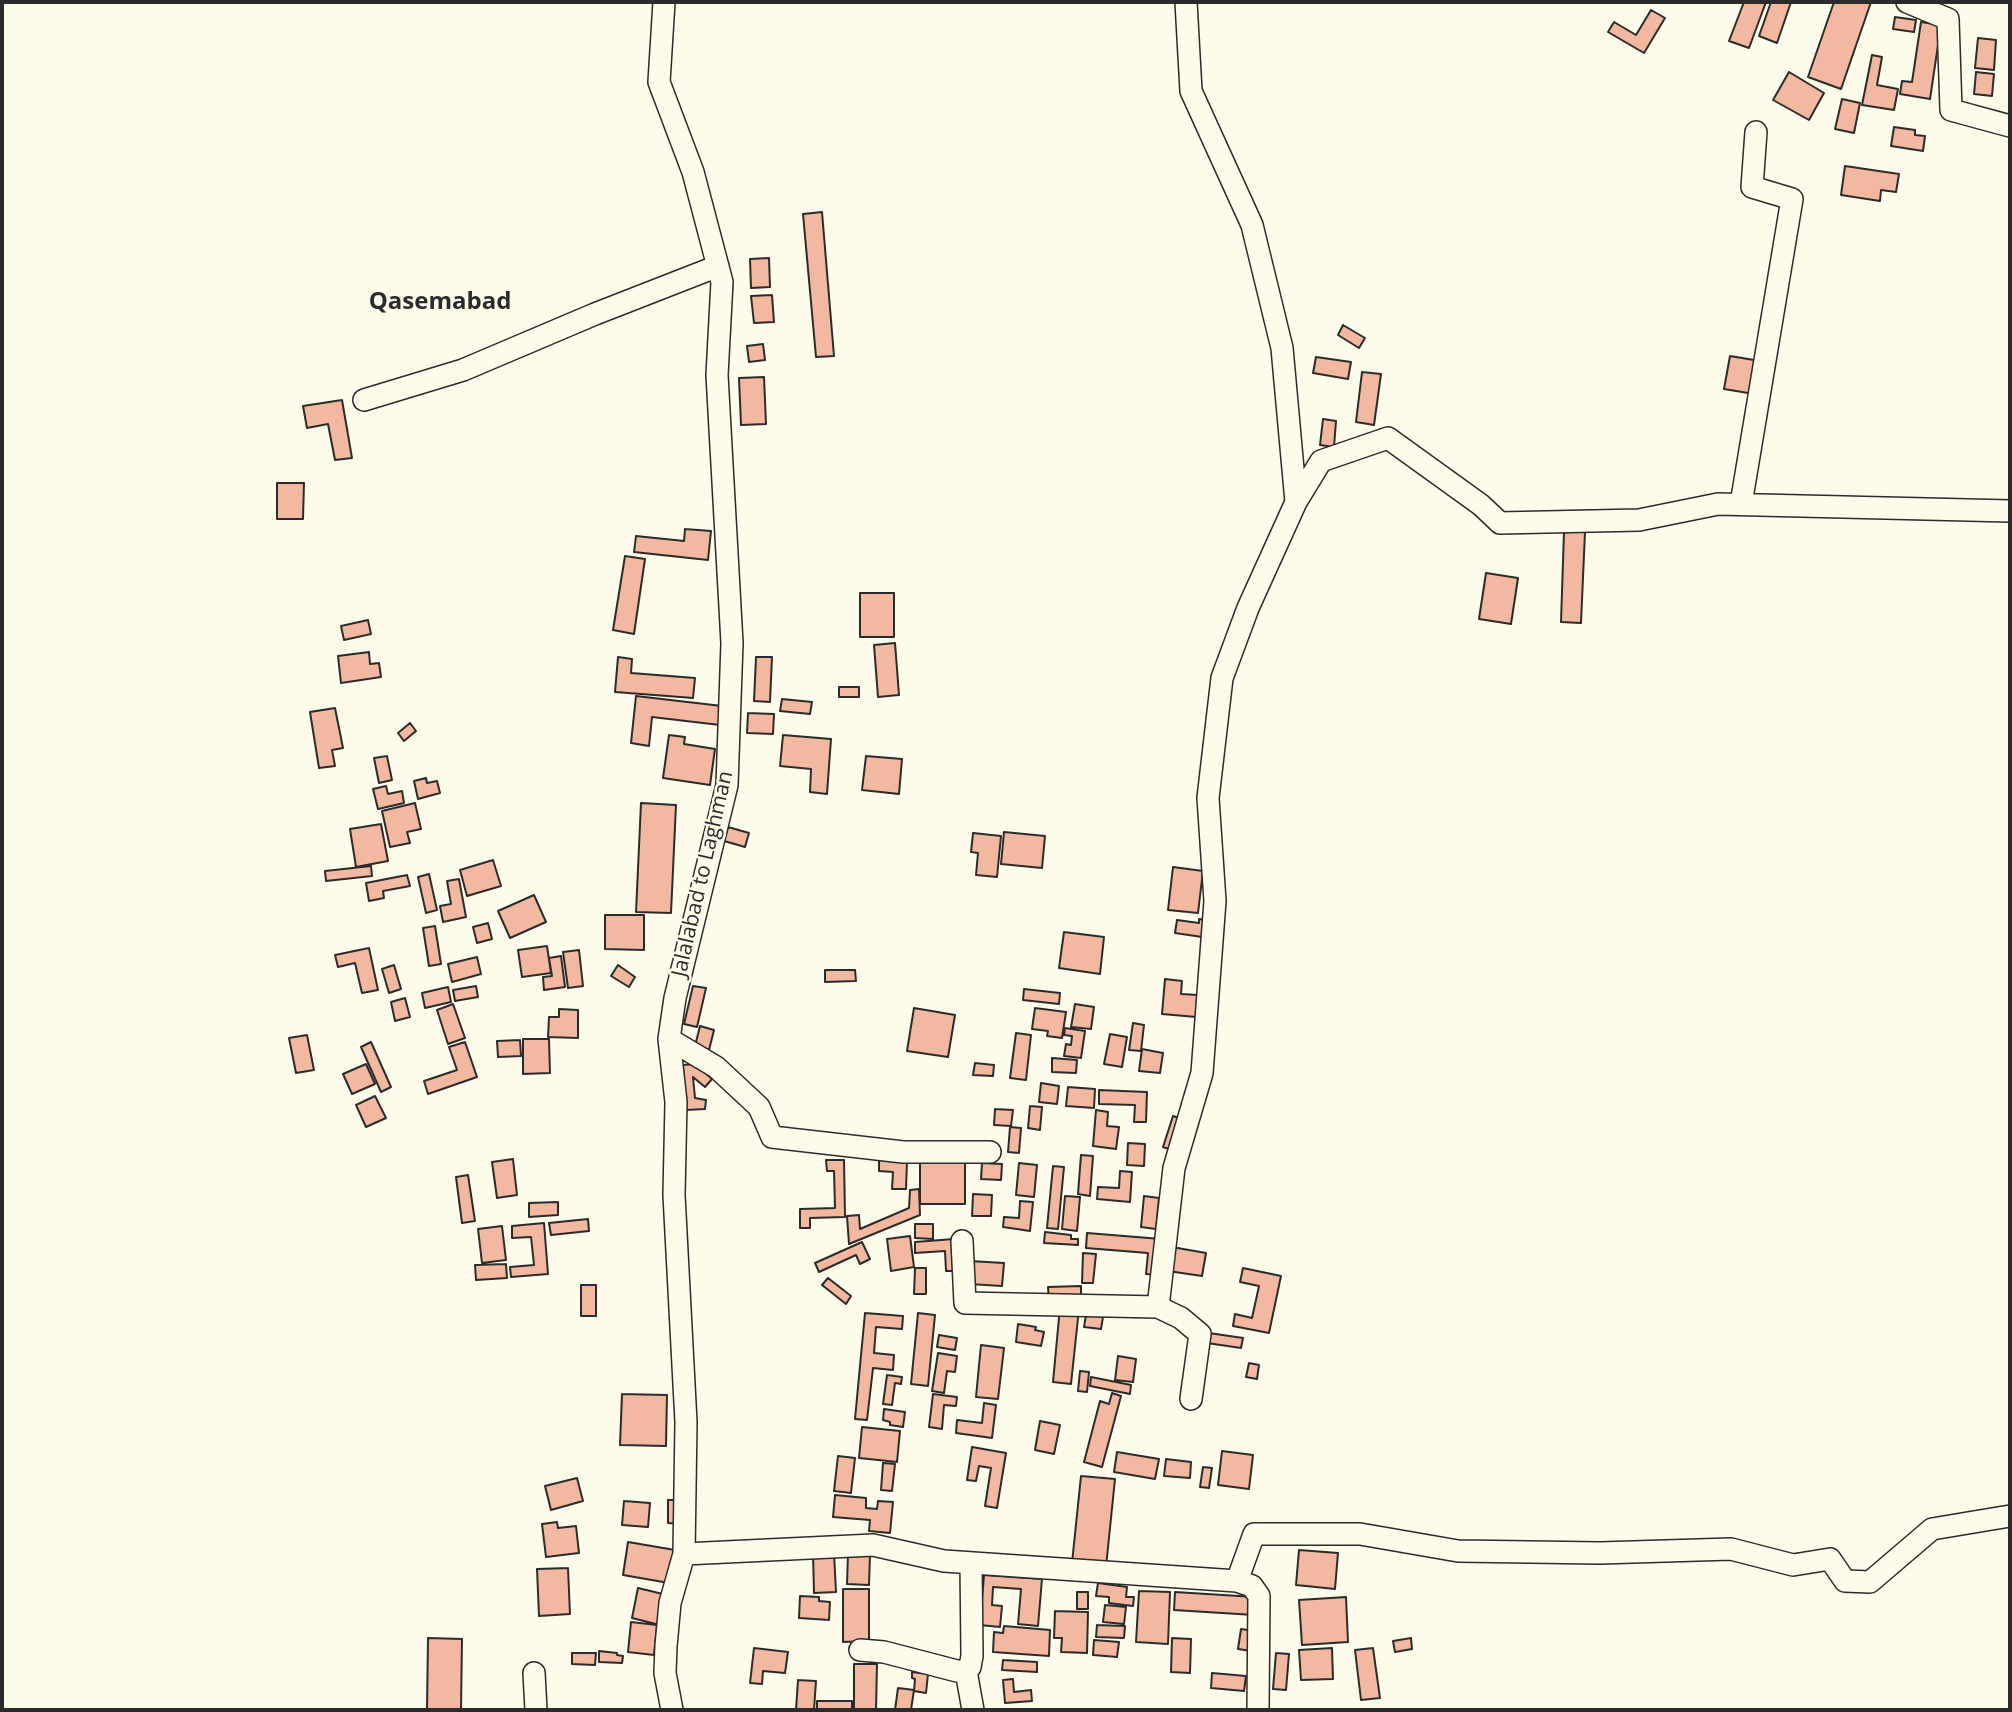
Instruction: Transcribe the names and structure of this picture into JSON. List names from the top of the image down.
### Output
{
  "streets": {
    "street": ["Jalalabad to Laghman"]
  },
  "districts": ["Qasemabad"]
}
